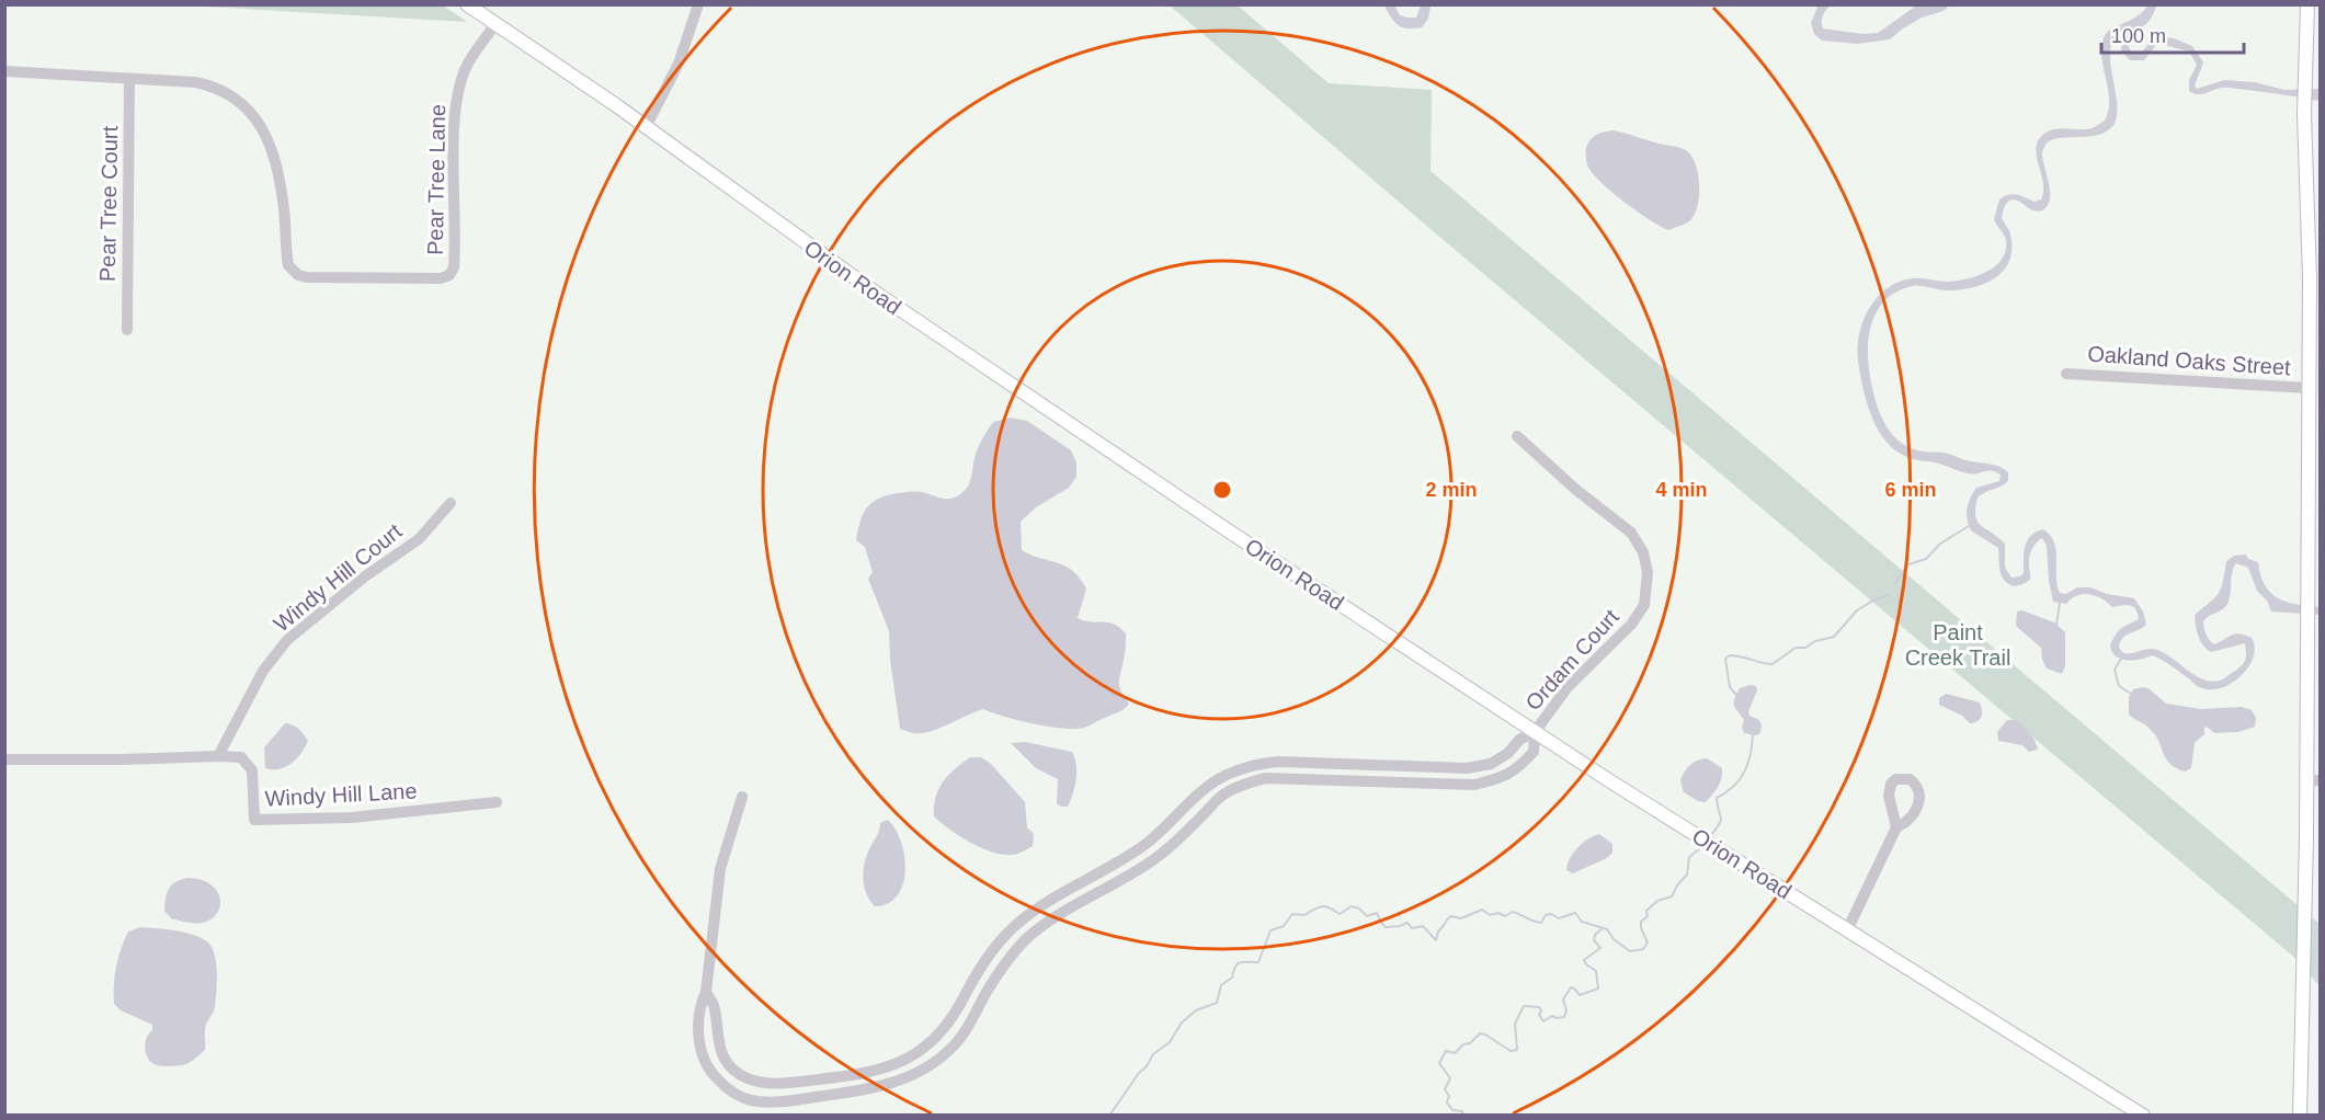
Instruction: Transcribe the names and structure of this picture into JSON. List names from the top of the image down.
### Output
{
  "streets": {
    "main road": ["Orion Road"],
    "street": [
      "Pear Tree Lane",
      "Pear Tree Court",
      "Oakland Oaks Street",
      "Windy Hill Court",
      "Ordam Court",
      "Windy Hill Lane"
    ]
  },
  "crossings": [
    ["Pear Tree Lane", "Pear Tree Court"],
    ["Pear Tree Lane", "Orion Road"],
    ["Orion Road", "Ordam Court"],
    ["Windy Hill Court", "Windy Hill Lane"]
  ],
  "parks": ["Paint Creek Trail"],
  "scale_bar": "100 m",
  "rings": ["2 min", "4 min", "6 min"]
}
